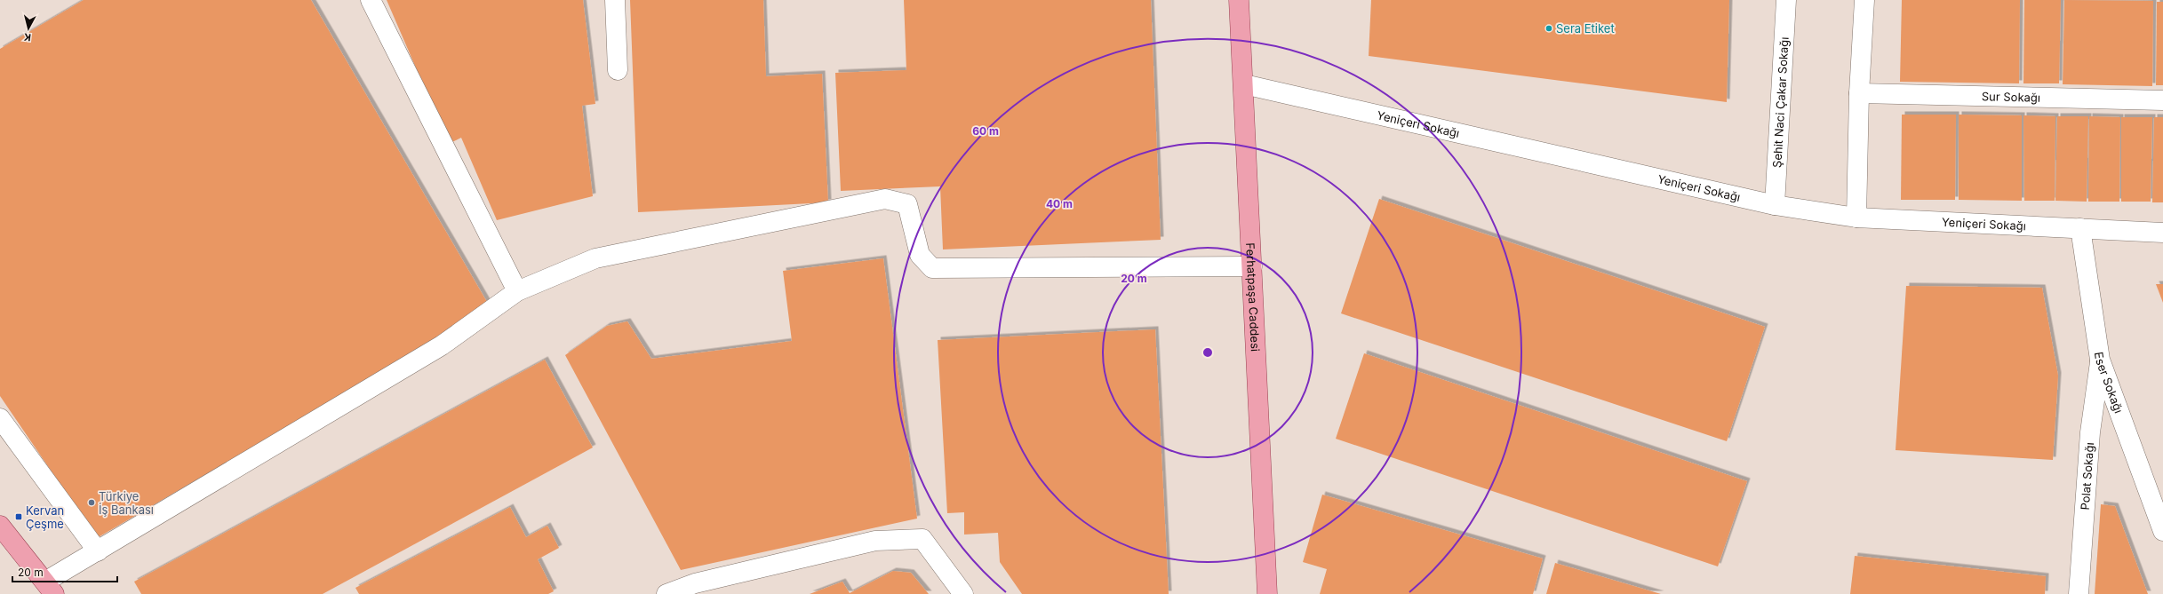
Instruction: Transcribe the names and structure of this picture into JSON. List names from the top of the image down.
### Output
{
  "streets": {
    "main road": ["Ferhatpaşa Caddesi"],
    "street": [
      "Sur Sokağı",
      "Şehit Naci Çakar Sokağı",
      "Yeniçeri Sokağı",
      "Eser Sokağı",
      "Polat Sokağı"
    ]
  },
  "crossings": [
    ["Şehit Naci Çakar Sokağı", "Yeniçeri Sokağı"],
    ["Yeniçeri Sokağı", "Ferhatpaşa Caddesi"],
    ["Yeniçeri Sokağı", "Eser Sokağı"],
    ["Eser Sokağı", "Polat Sokağı"]
  ],
  "places": {
    "other": ["Sera Etiket", "Türkiye İş Bankası"],
    "transit": ["Kervan Çeşme"]
  },
  "scale_bar": "20 m",
  "north": "bottom",
  "rings": ["60 m", "40 m", "20 m"]
}
